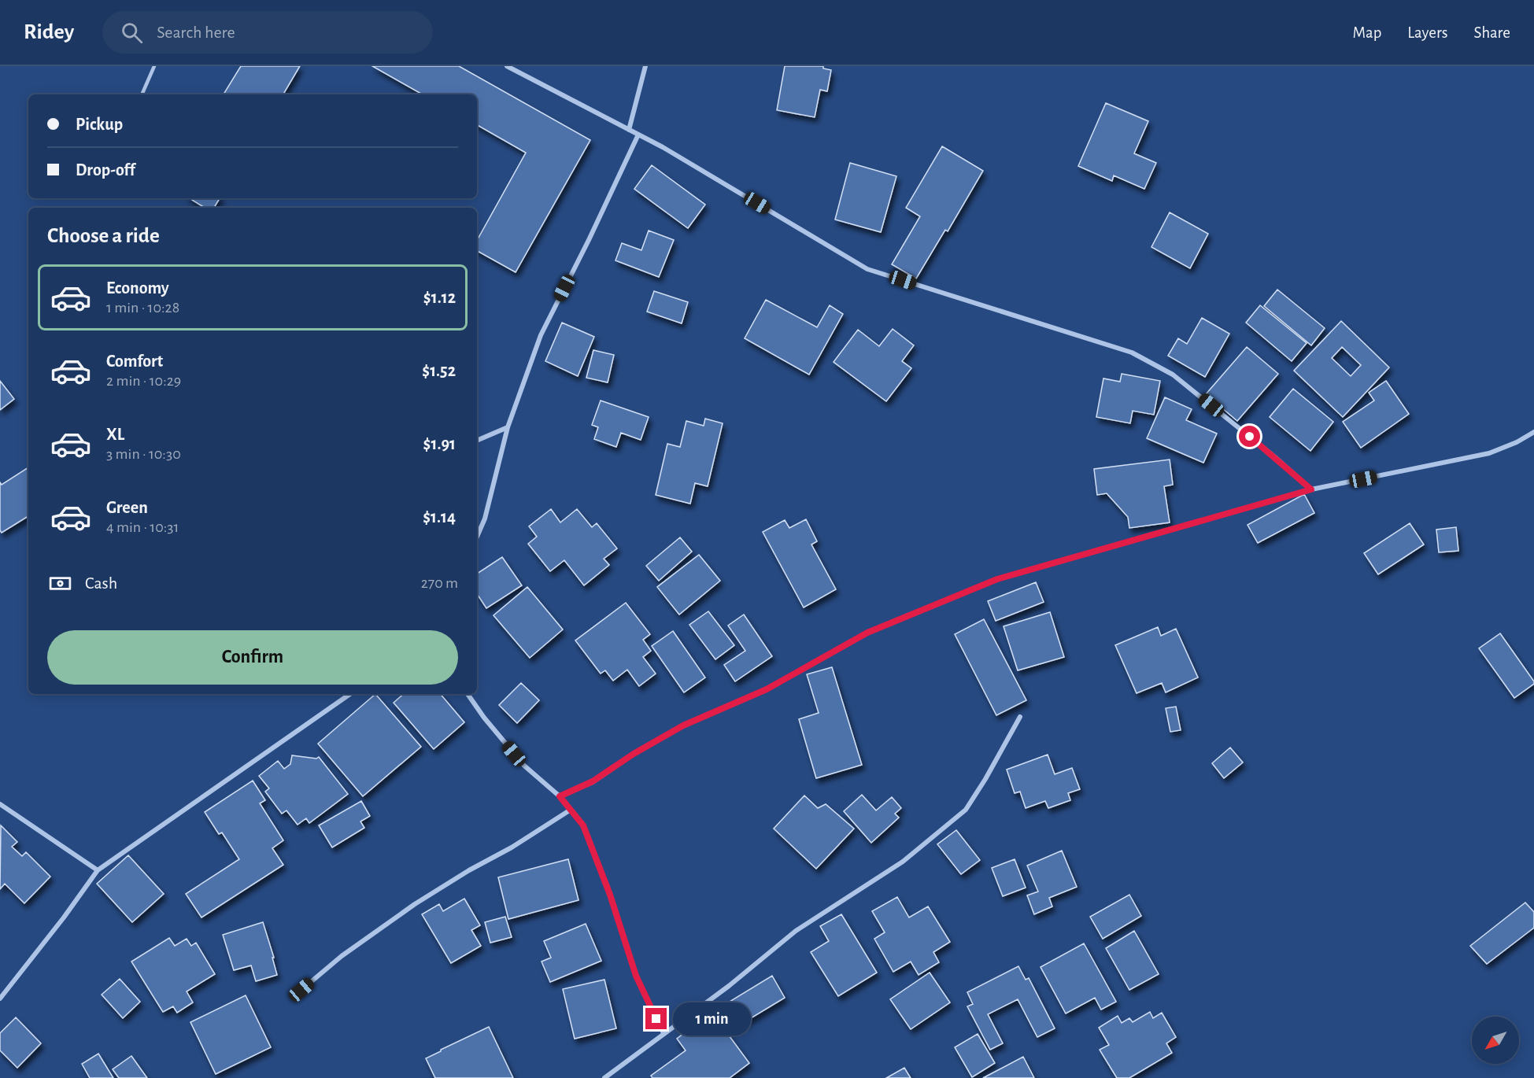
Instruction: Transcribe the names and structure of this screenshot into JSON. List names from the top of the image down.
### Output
{
  "north": "bottom left",
  "page": {
    "header": "Ridey",
    "search": "Search here",
    "nav": ["Map", "Layers", "Share"],
    "banner": ["Pickup", "Drop-off"],
    "heading": "Choose a ride",
    "list": [
      {
        "name": "Economy",
        "note": "1 min · 10:28",
        "value": "$1.12"
      },
      {
        "name": "Comfort",
        "note": "2 min · 10:29",
        "value": "$1.52"
      },
      {
        "name": "XL",
        "note": "3 min · 10:30",
        "value": "$1.91"
      },
      {
        "name": "Green",
        "note": "4 min · 10:31",
        "value": "$1.14"
      }
    ],
    "pay": ["Cash", "270 m"],
    "buttons": "Confirm",
    "bubble": "1 min"
  }
}
